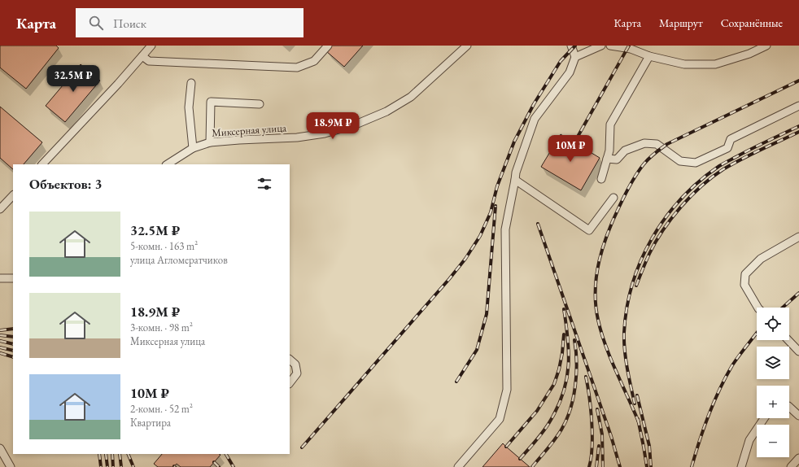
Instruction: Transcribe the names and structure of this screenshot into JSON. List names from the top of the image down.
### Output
{
  "streets": {
    "street": ["Миксерная улица"]
  },
  "page": {
    "header": "Карта",
    "search": "Поиск",
    "nav": ["Карта", "Маршрут", "Сохранённые"],
    "price": ["32.5M ₽", "18.9M ₽", "10M ₽"],
    "heading": "Объектов: 3",
    "list": [
      {
        "name": "32.5M ₽",
        "note": "5-комн. · 163 m² · улица Агломератчиков"
      },
      {
        "name": "18.9M ₽",
        "note": "3-комн. · 98 m² · Миксерная улица"
      },
      {
        "name": "10M ₽",
        "note": "2-комн. · 52 m² · Квартира"
      }
    ],
    "map_buttons": ["+", "−"]
  }
}
